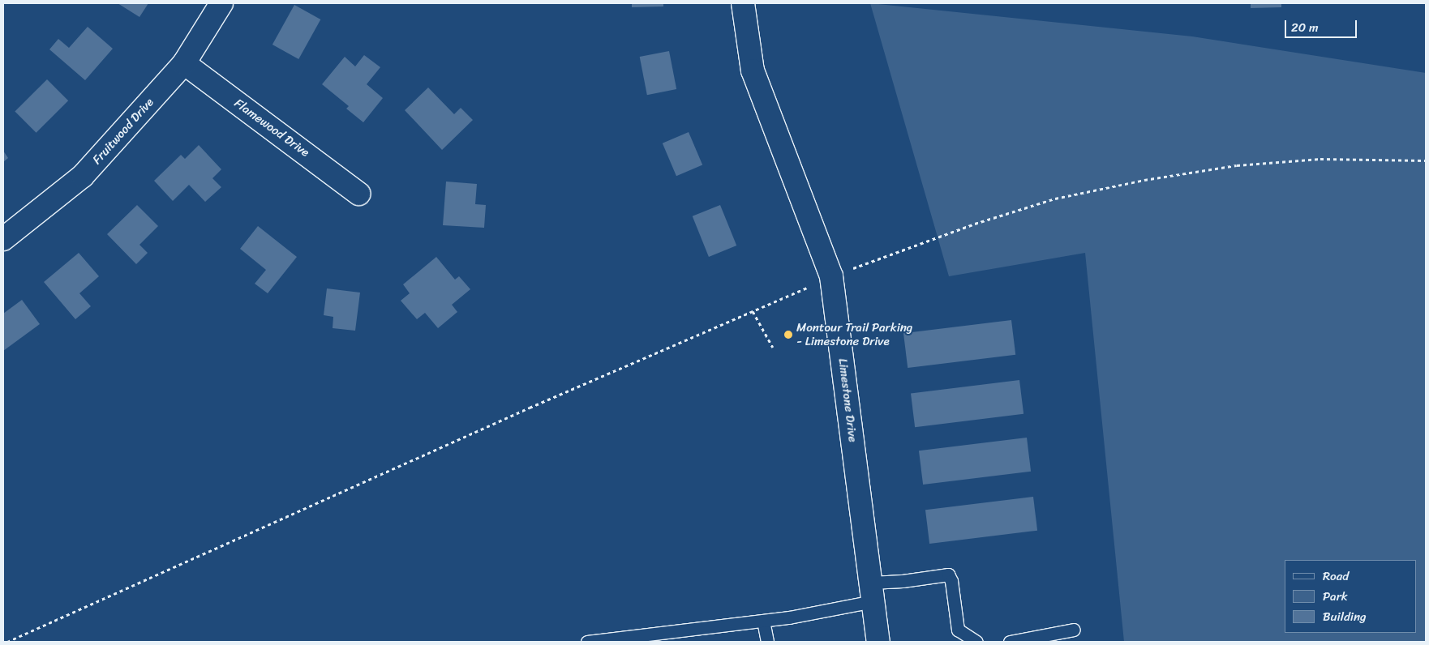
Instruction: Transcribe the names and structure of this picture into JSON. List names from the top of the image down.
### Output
{
  "streets": {
    "street": ["Flamewood Drive", "Fruitwood Drive", "Limestone Drive"]
  },
  "crossings": [
    ["Flamewood Drive", "Fruitwood Drive"]
  ],
  "places": ["Montour Trail Parking - Limestone Drive"],
  "legend": ["Road", "Park", "Building"],
  "scale_bar": "20 m"
}
